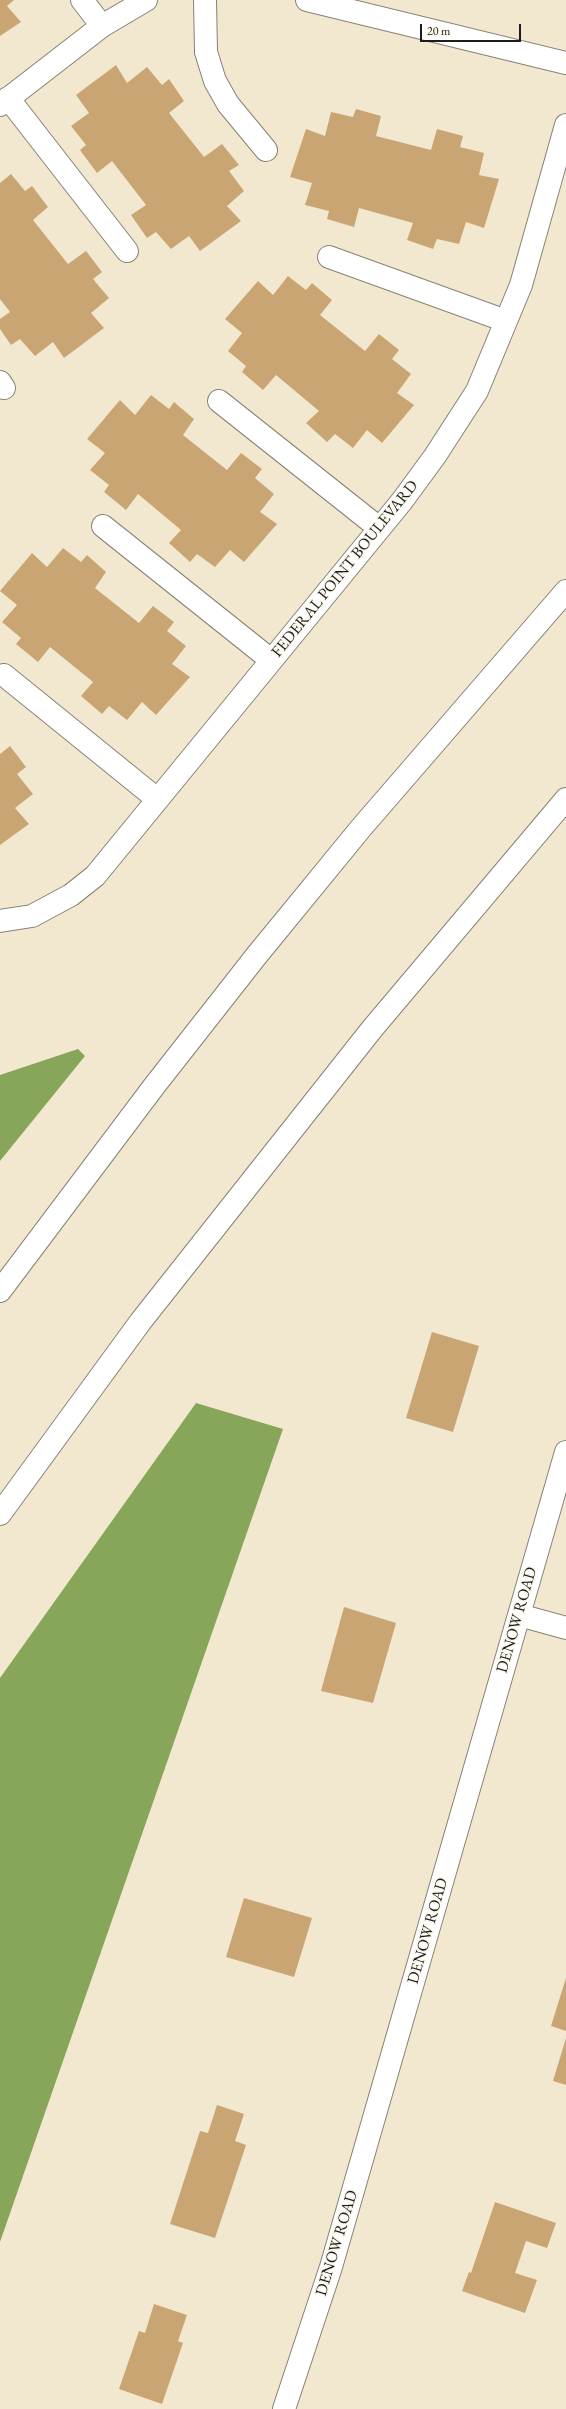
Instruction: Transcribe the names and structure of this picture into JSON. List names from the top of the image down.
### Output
{
  "streets": {
    "main road": ["FEDERAL POINT BOULEVARD", "DENOW ROAD"]
  },
  "scale_bar": "20 m"
}
